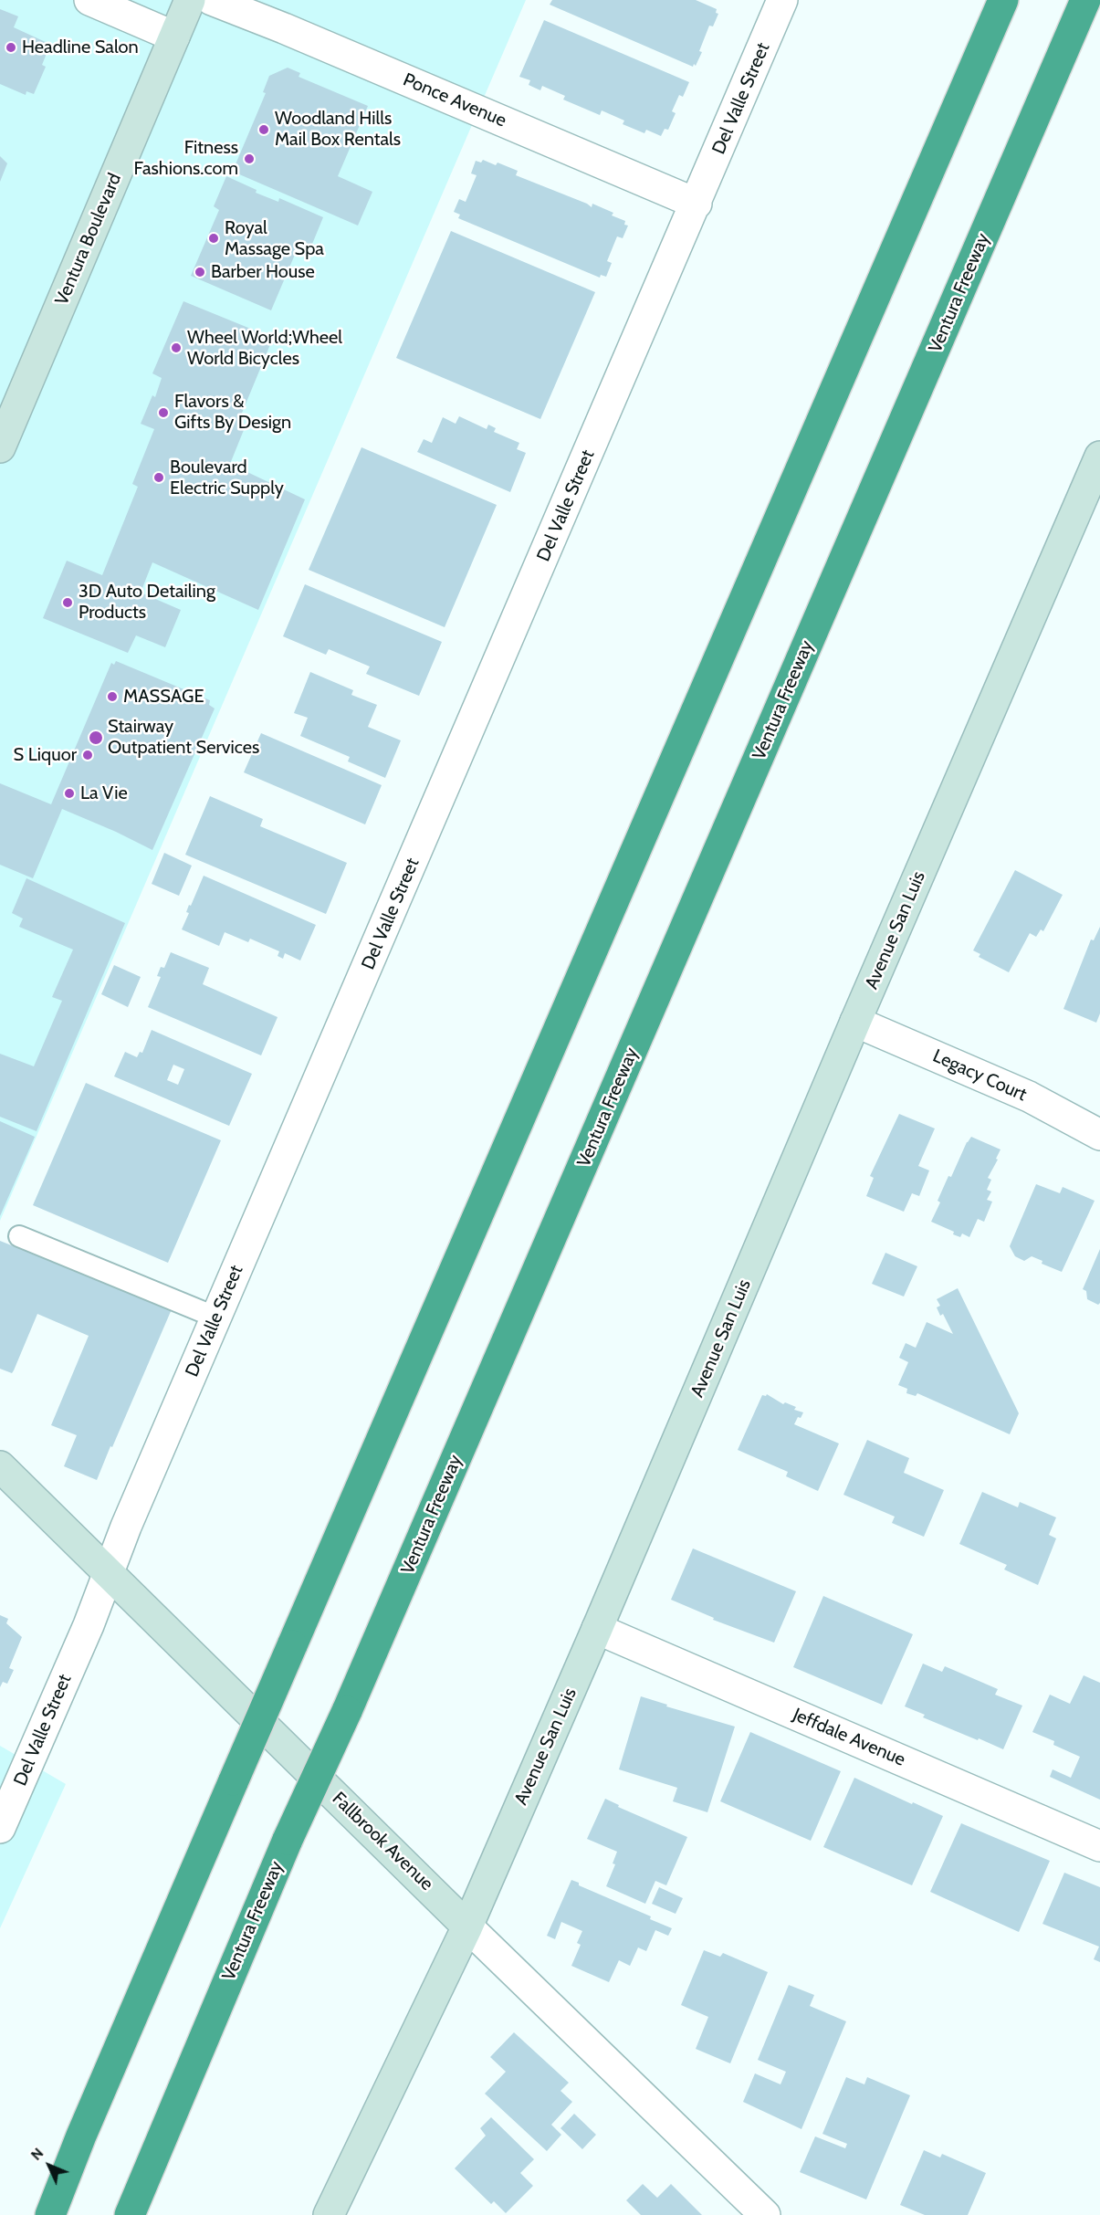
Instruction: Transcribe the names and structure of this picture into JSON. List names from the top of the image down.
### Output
{
  "streets": {
    "highway": ["Ventura Freeway"],
    "street": [
      "Del Valle Street",
      "Ponce Avenue",
      "Ventura Boulevard",
      "Avenue San Luis",
      "Legacy Court",
      "Jeffdale Avenue",
      "Fallbrook Avenue"
    ]
  },
  "crossings": [
    ["Del Valle Street", "Ponce Avenue"],
    ["Del Valle Street", "Fallbrook Avenue"],
    ["Avenue San Luis", "Legacy Court"],
    ["Avenue San Luis", "Jeffdale Avenue"],
    ["Avenue San Luis", "Fallbrook Avenue"]
  ],
  "places": [
    "Headline Salon",
    "Woodland Hills Mail Box Rentals",
    "Fitness Fashions.com",
    "Royal Massage Spa",
    "Barber House",
    "Wheel World;Wheel World Bicycles",
    "Flavors & Gifts By Design",
    "Boulevard Electric Supply",
    "3D Auto Detailing Products",
    "MASSAGE",
    "Stairway Outpatient Services",
    "S Liquor",
    "La Vie"
  ],
  "north": "top left"
}
